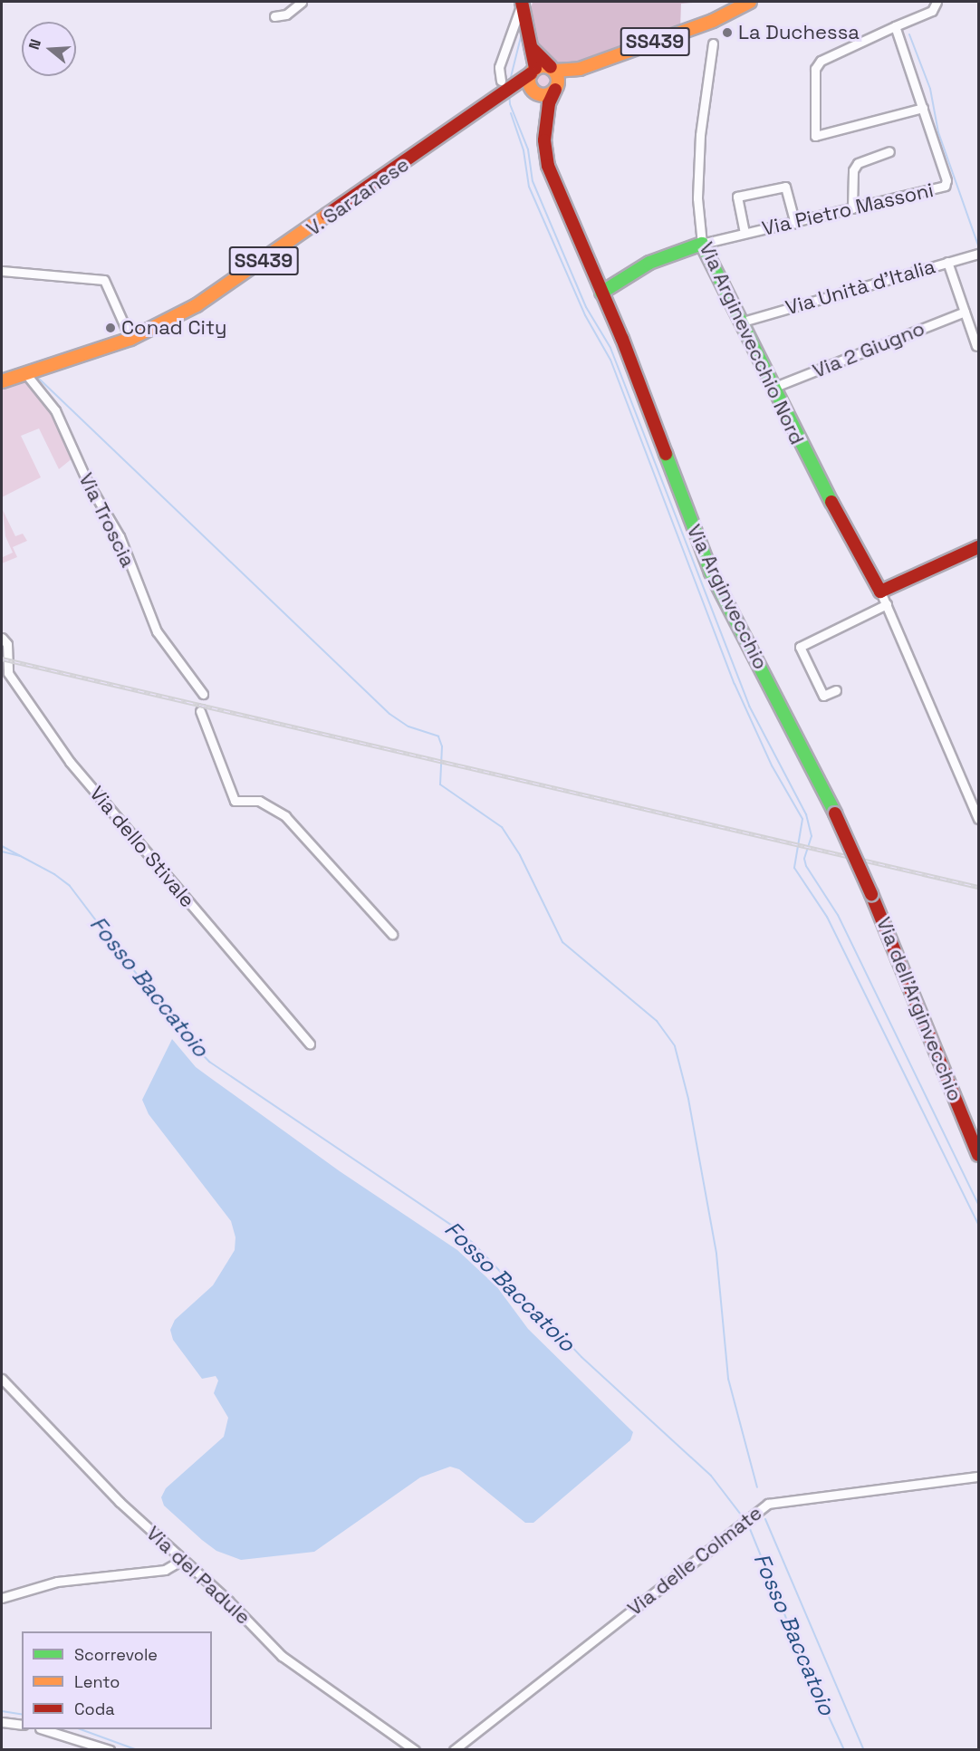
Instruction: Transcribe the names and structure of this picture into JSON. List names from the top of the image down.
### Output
{
  "streets": {
    "main road": [
      "SS439",
      "V. Sarzanese",
      "Via Arginevecchio Nord",
      "Via Arginvecchio",
      "Via dell'Arginvecchio"
    ],
    "street": [
      "Via Pietro Massoni",
      "Via Unità d'Italia",
      "Via 2 Giugno",
      "Via Troscia",
      "Via dello Stivale",
      "Via delle Colmate",
      "Via del Padule"
    ]
  },
  "crossings": [
    ["SS439", "V. Sarzanese"],
    ["V. Sarzanese", "Via Troscia"],
    ["Via Pietro Massoni", "Via Arginevecchio Nord"],
    ["Via Unità d'Italia", "Via Arginevecchio Nord"],
    ["Via Arginevecchio Nord", "Via 2 Giugno"],
    ["Via Arginvecchio", "Via dell'Arginvecchio"]
  ],
  "water": ["Fosso Baccatoio"],
  "places": ["La Duchessa", "Conad City"],
  "legend": ["Scorrevole", "Lento", "Coda"],
  "north": "left"
}
